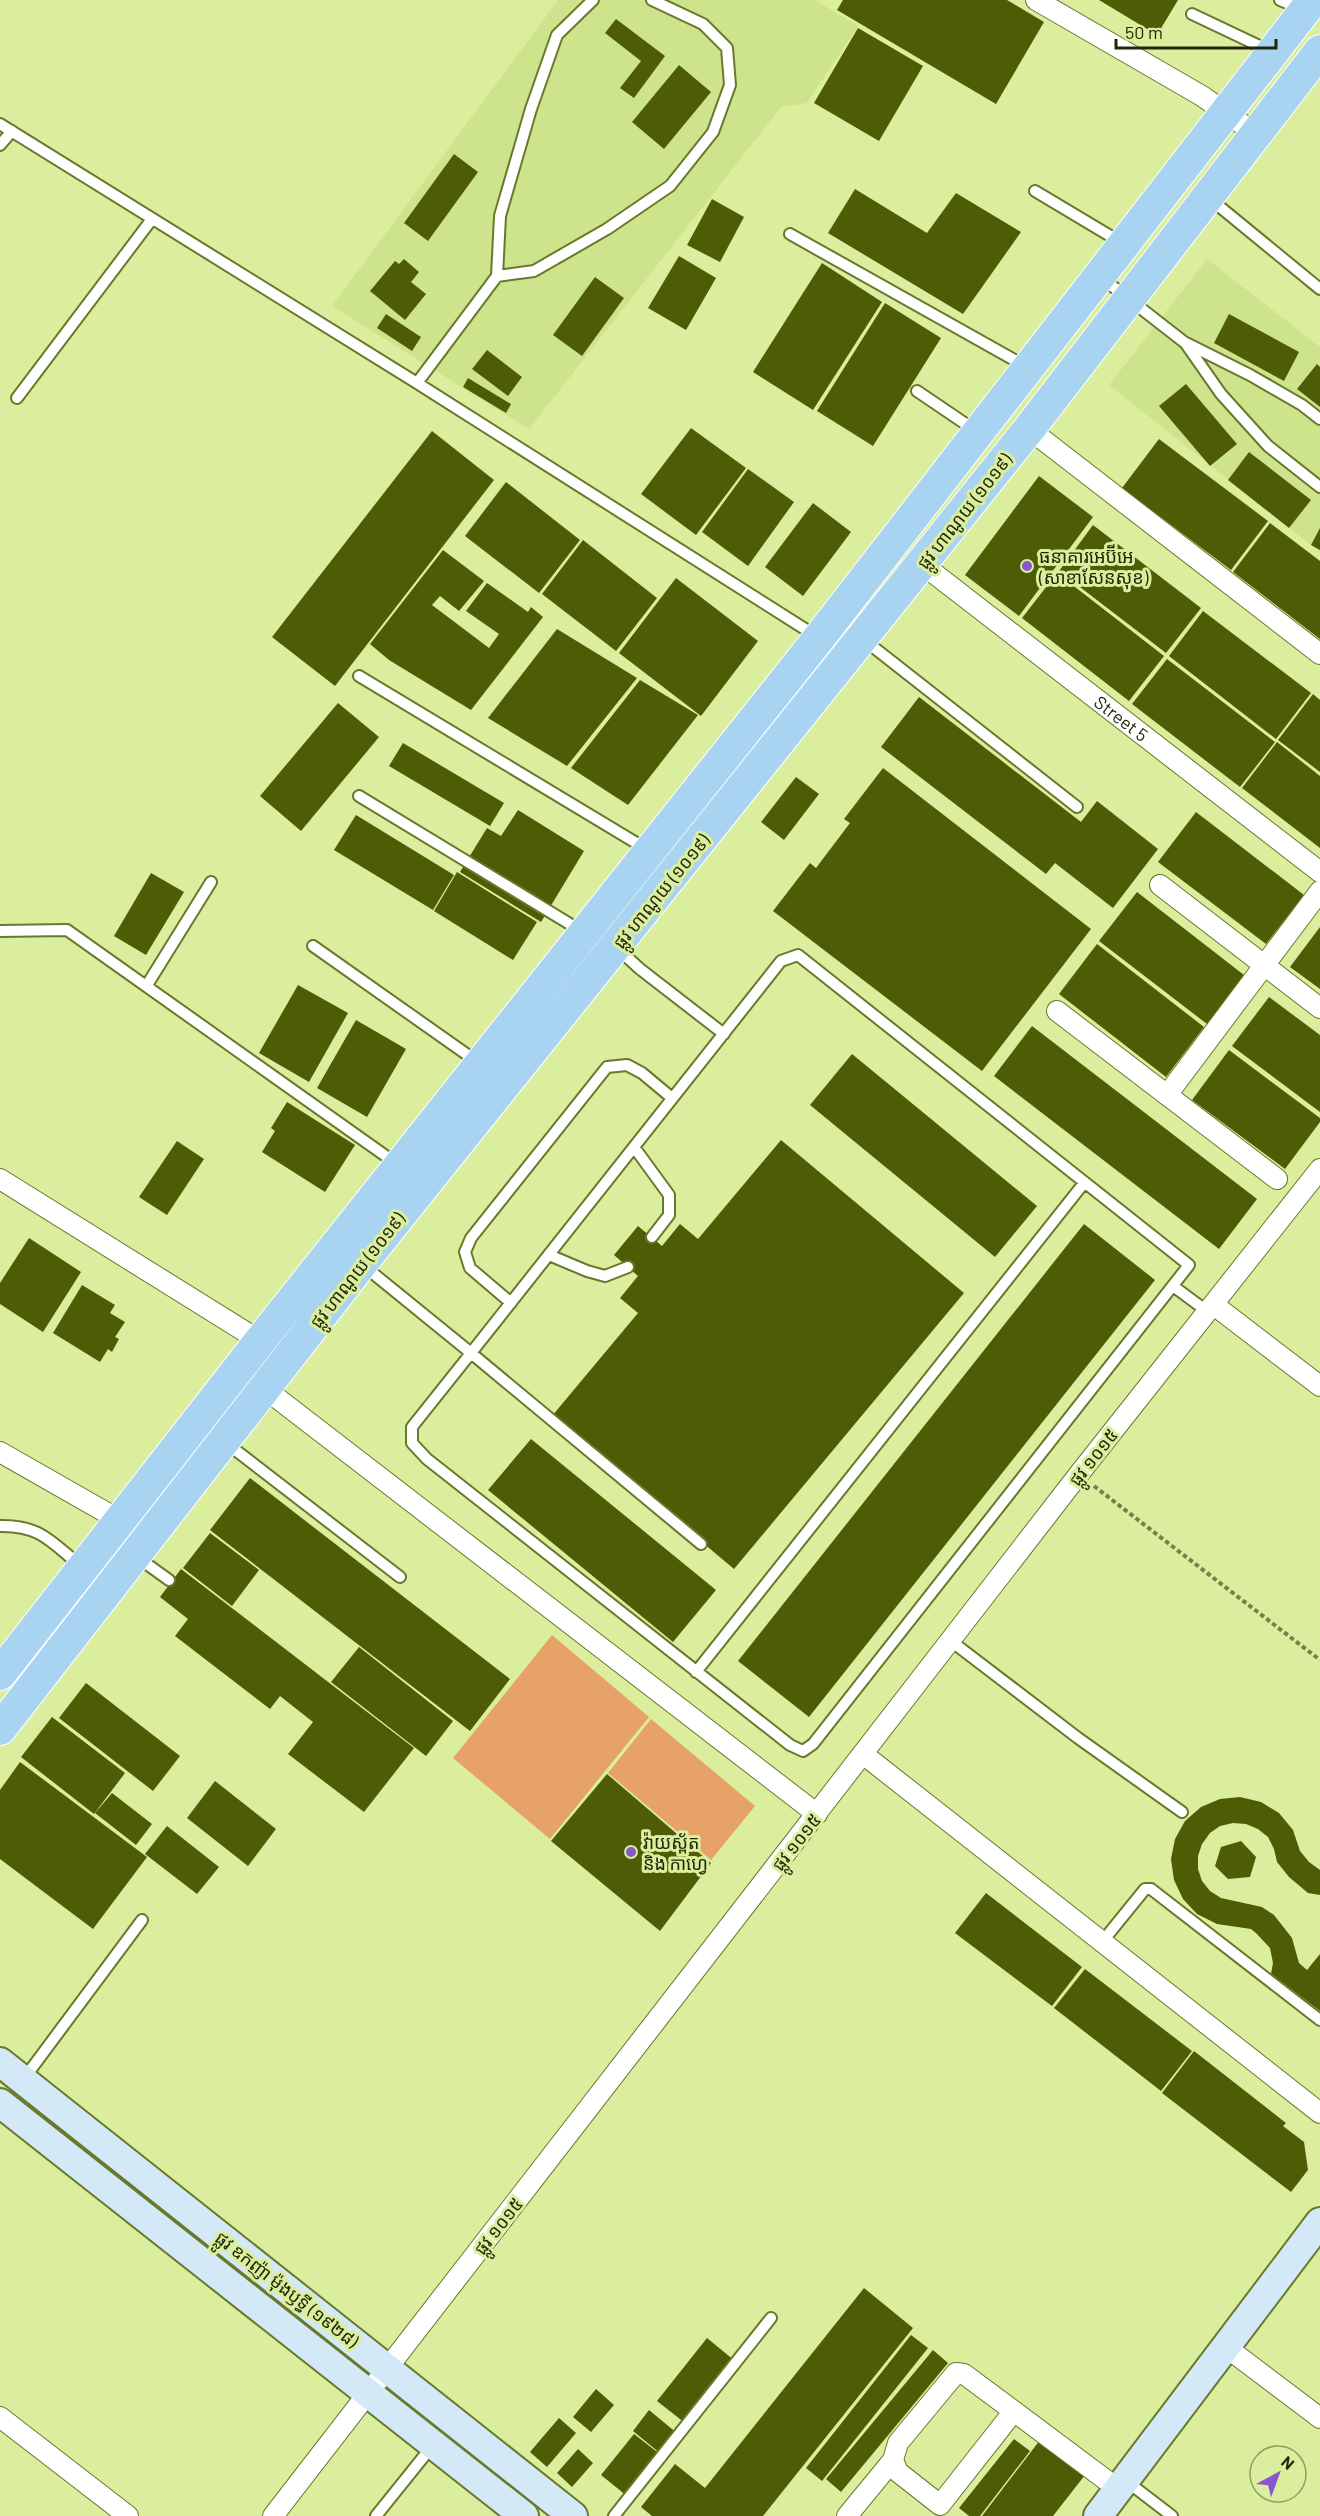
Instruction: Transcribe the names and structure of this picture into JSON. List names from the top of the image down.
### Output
{
  "streets": {
    "main road": ["ផ្លូវ ហាណូយ (១០១៩)", "ផ្លូវ ឧកញ៉ា ម៉ុងឫទ្ធី (១៩២៨)"],
    "street": ["Street 5", "ផ្លូវ ១០១៥"]
  },
  "crossings": [
    ["ផ្លូវ ហាណូយ (១០១៩)", "Street 5"],
    ["ផ្លូវ ១០១៥", "ផ្លូវ ឧកញ៉ា ម៉ុងឫទ្ធី (១៩២៨)"]
  ],
  "places": ["ធនាគារអេប៊ីអេ (សាខាសែនសុខ)", "វ៉ាយស្ព័ត និង កាហ្វេ"],
  "scale_bar": "50 m",
  "north": "top right"
}
